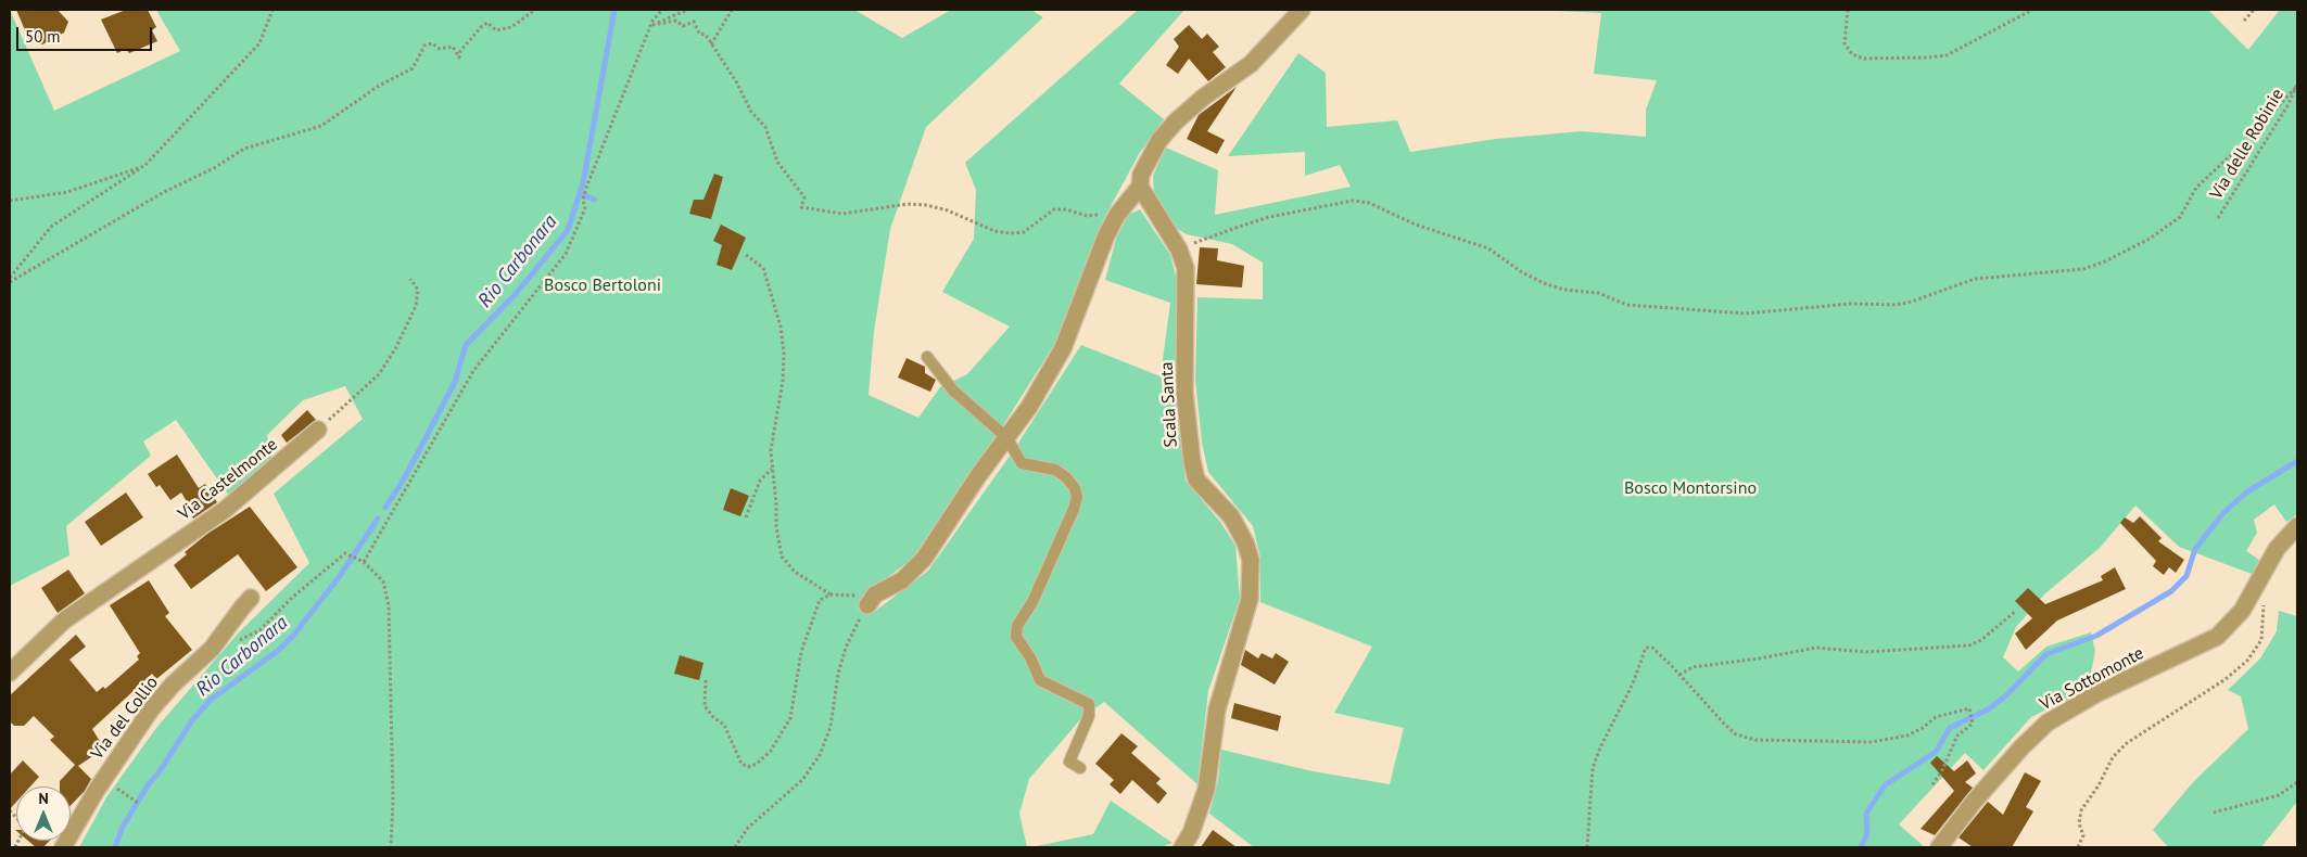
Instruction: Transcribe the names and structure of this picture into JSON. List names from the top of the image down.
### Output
{
  "streets": {
    "street": [
      "Scala Santa",
      "Via Castelmonte",
      "Via Sottomonte",
      "Via del Collio"
    ],
    "path": ["Via delle Robinie"]
  },
  "water": ["Rio Carbonara"],
  "parks": ["Bosco Bertoloni", "Bosco Montorsino"],
  "scale_bar": "50 m",
  "north": "top"
}
